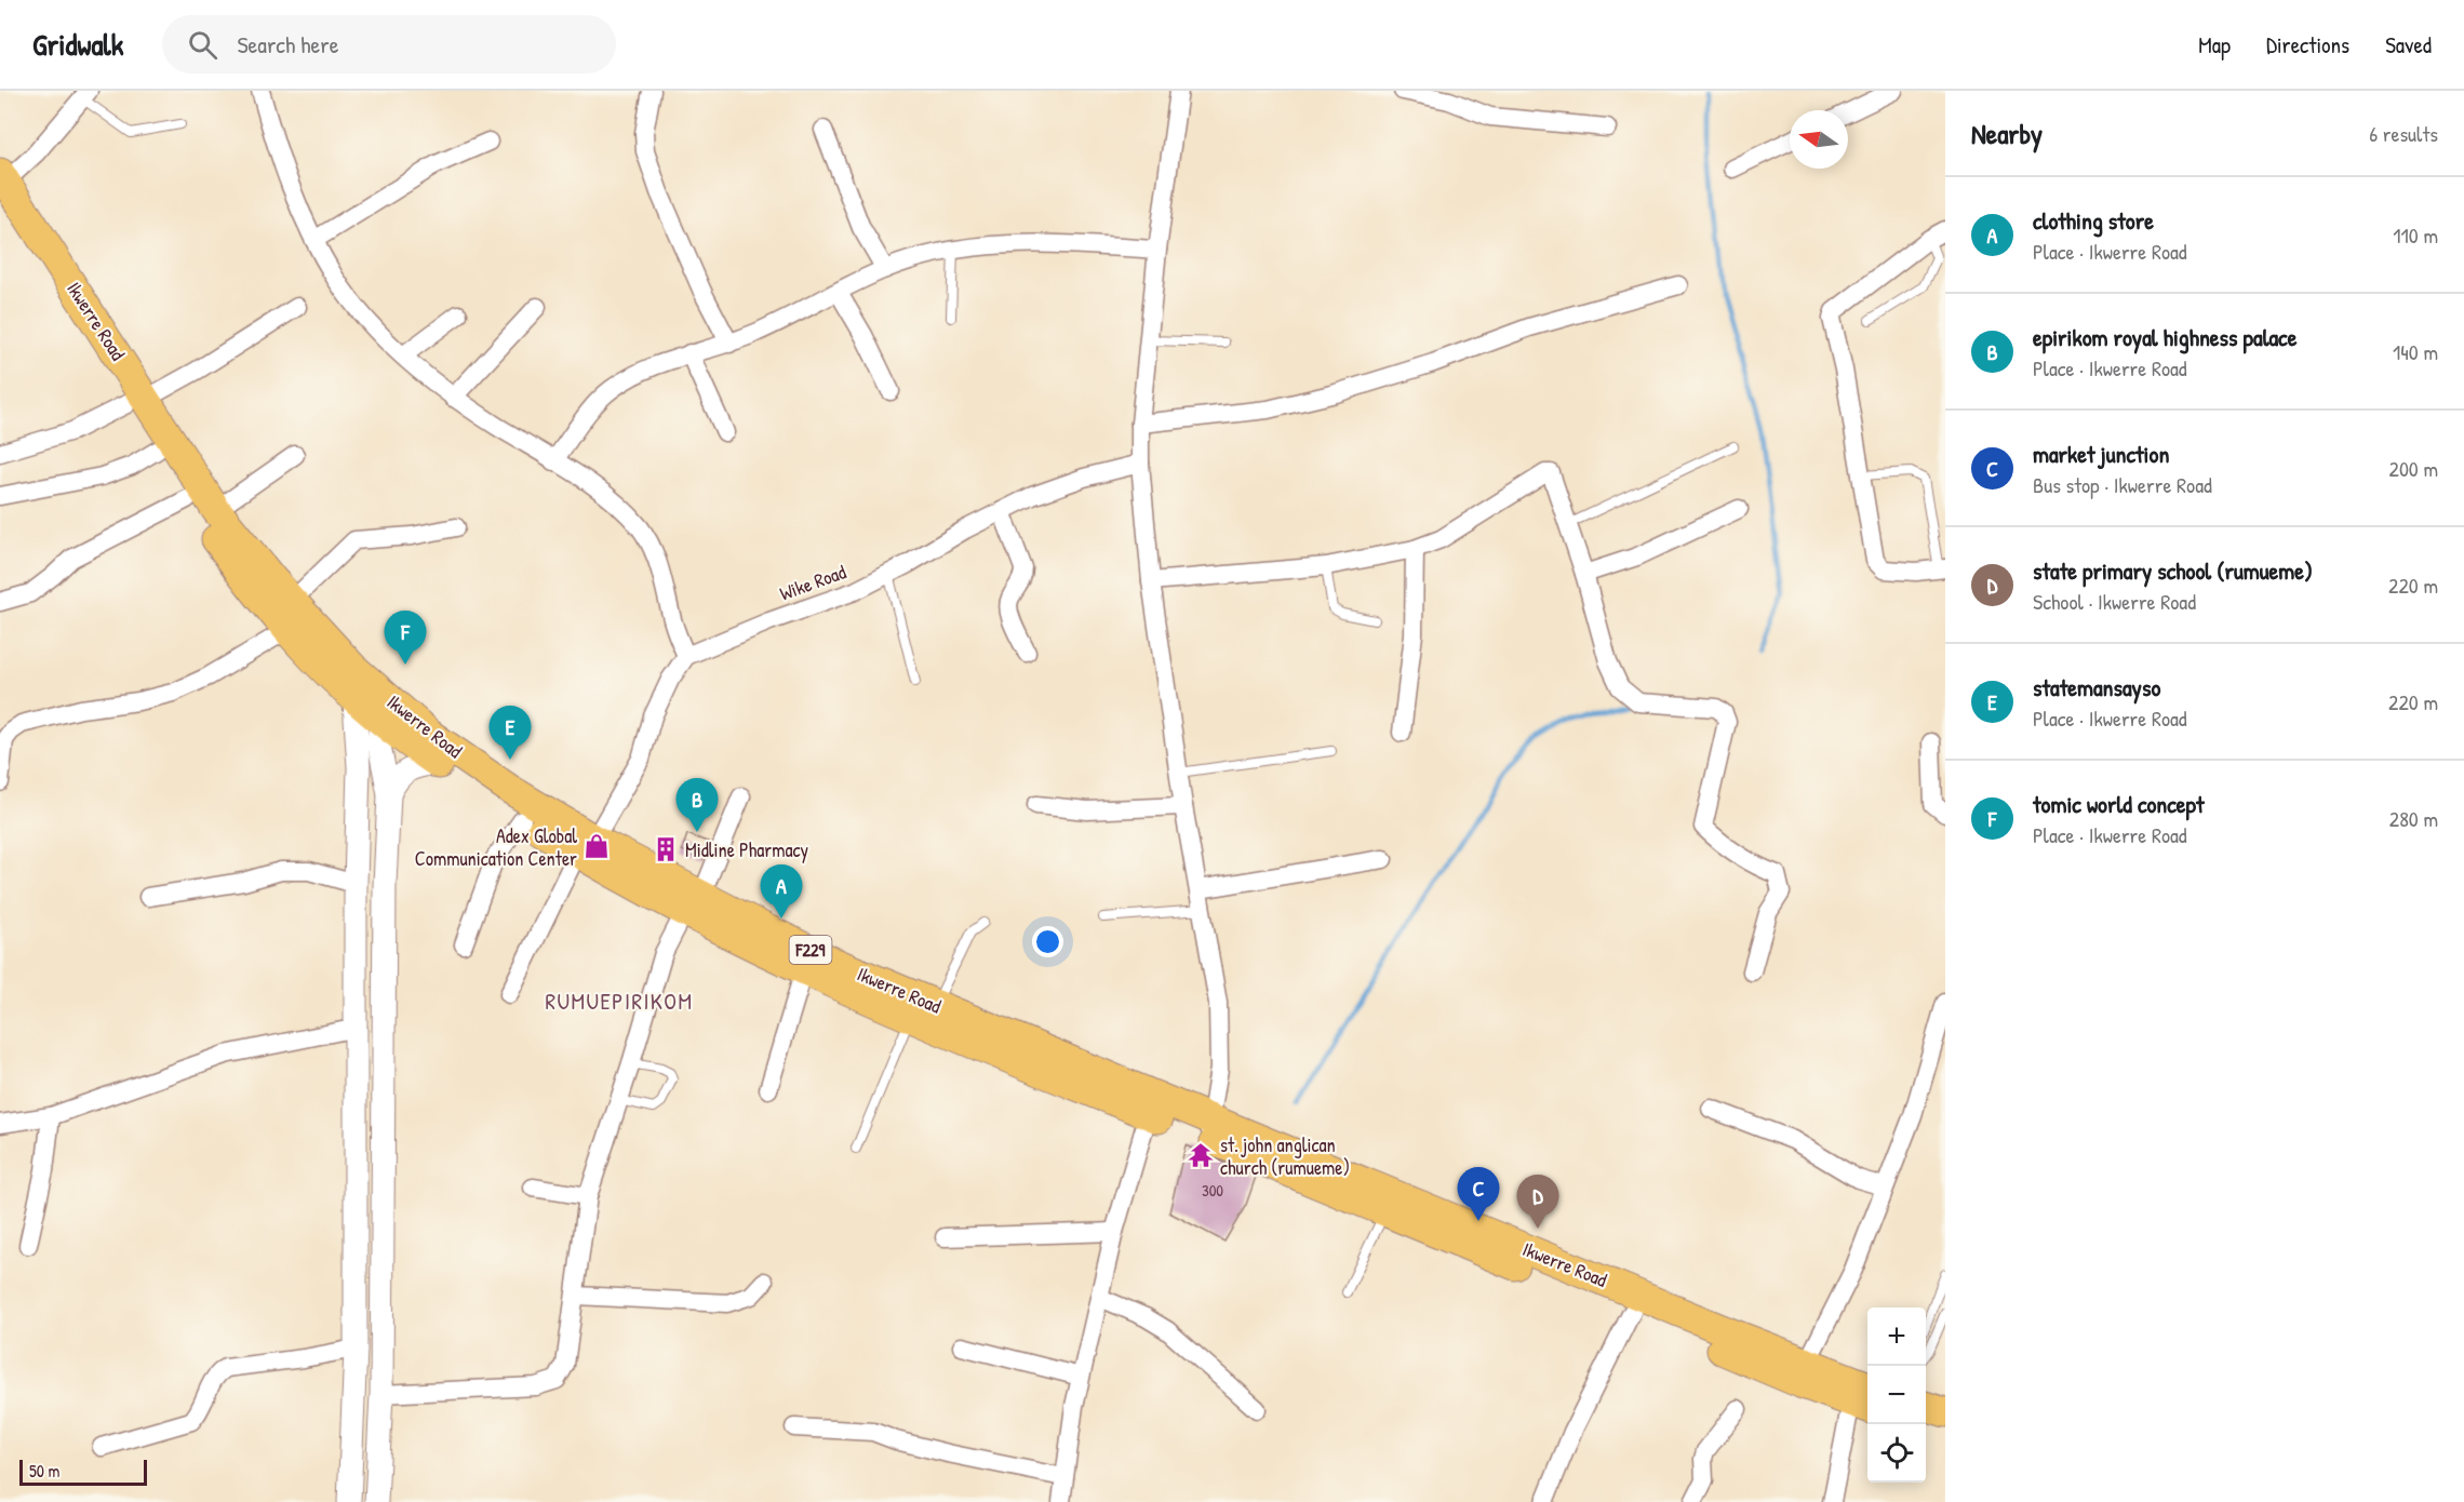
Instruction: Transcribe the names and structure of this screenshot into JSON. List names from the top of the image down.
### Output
{
  "streets": {
    "main road": ["Ikwerre Road", "F229"],
    "street": ["Wike Road"]
  },
  "districts": ["RUMUEPIRIKOM"],
  "places": {
    "shop": ["Adex Global Communication Center"],
    "building": ["Midline Pharmacy"],
    "temple": ["st. john anglican church (rumueme)"]
  },
  "house_numbers": ["300"],
  "scale_bar": "50 m",
  "north": "left",
  "page": {
    "header": "Gridwalk",
    "search": "Search here",
    "nav": ["Map", "Directions", "Saved"],
    "heading": ["Nearby", "6 results"],
    "list": [
      {
        "mark": "A",
        "name": "clothing store",
        "note": "Place · Ikwerre Road",
        "value": "110 m"
      },
      {
        "mark": "B",
        "name": "epirikom royal highness palace",
        "note": "Place · Ikwerre Road",
        "value": "140 m"
      },
      {
        "mark": "C",
        "name": "market junction",
        "note": "Bus stop · Ikwerre Road",
        "value": "200 m"
      },
      {
        "mark": "D",
        "name": "state primary school (rumueme)",
        "note": "School · Ikwerre Road",
        "value": "220 m"
      },
      {
        "mark": "E",
        "name": "statemansayso",
        "note": "Place · Ikwerre Road",
        "value": "220 m"
      },
      {
        "mark": "F",
        "name": "tomic world concept",
        "note": "Place · Ikwerre Road",
        "value": "280 m"
      }
    ],
    "pins": [
      "F",
      "E",
      "B",
      "A",
      "C",
      "D"
    ],
    "map_buttons": ["+", "−"],
    "scale": "50 m"
  }
}
